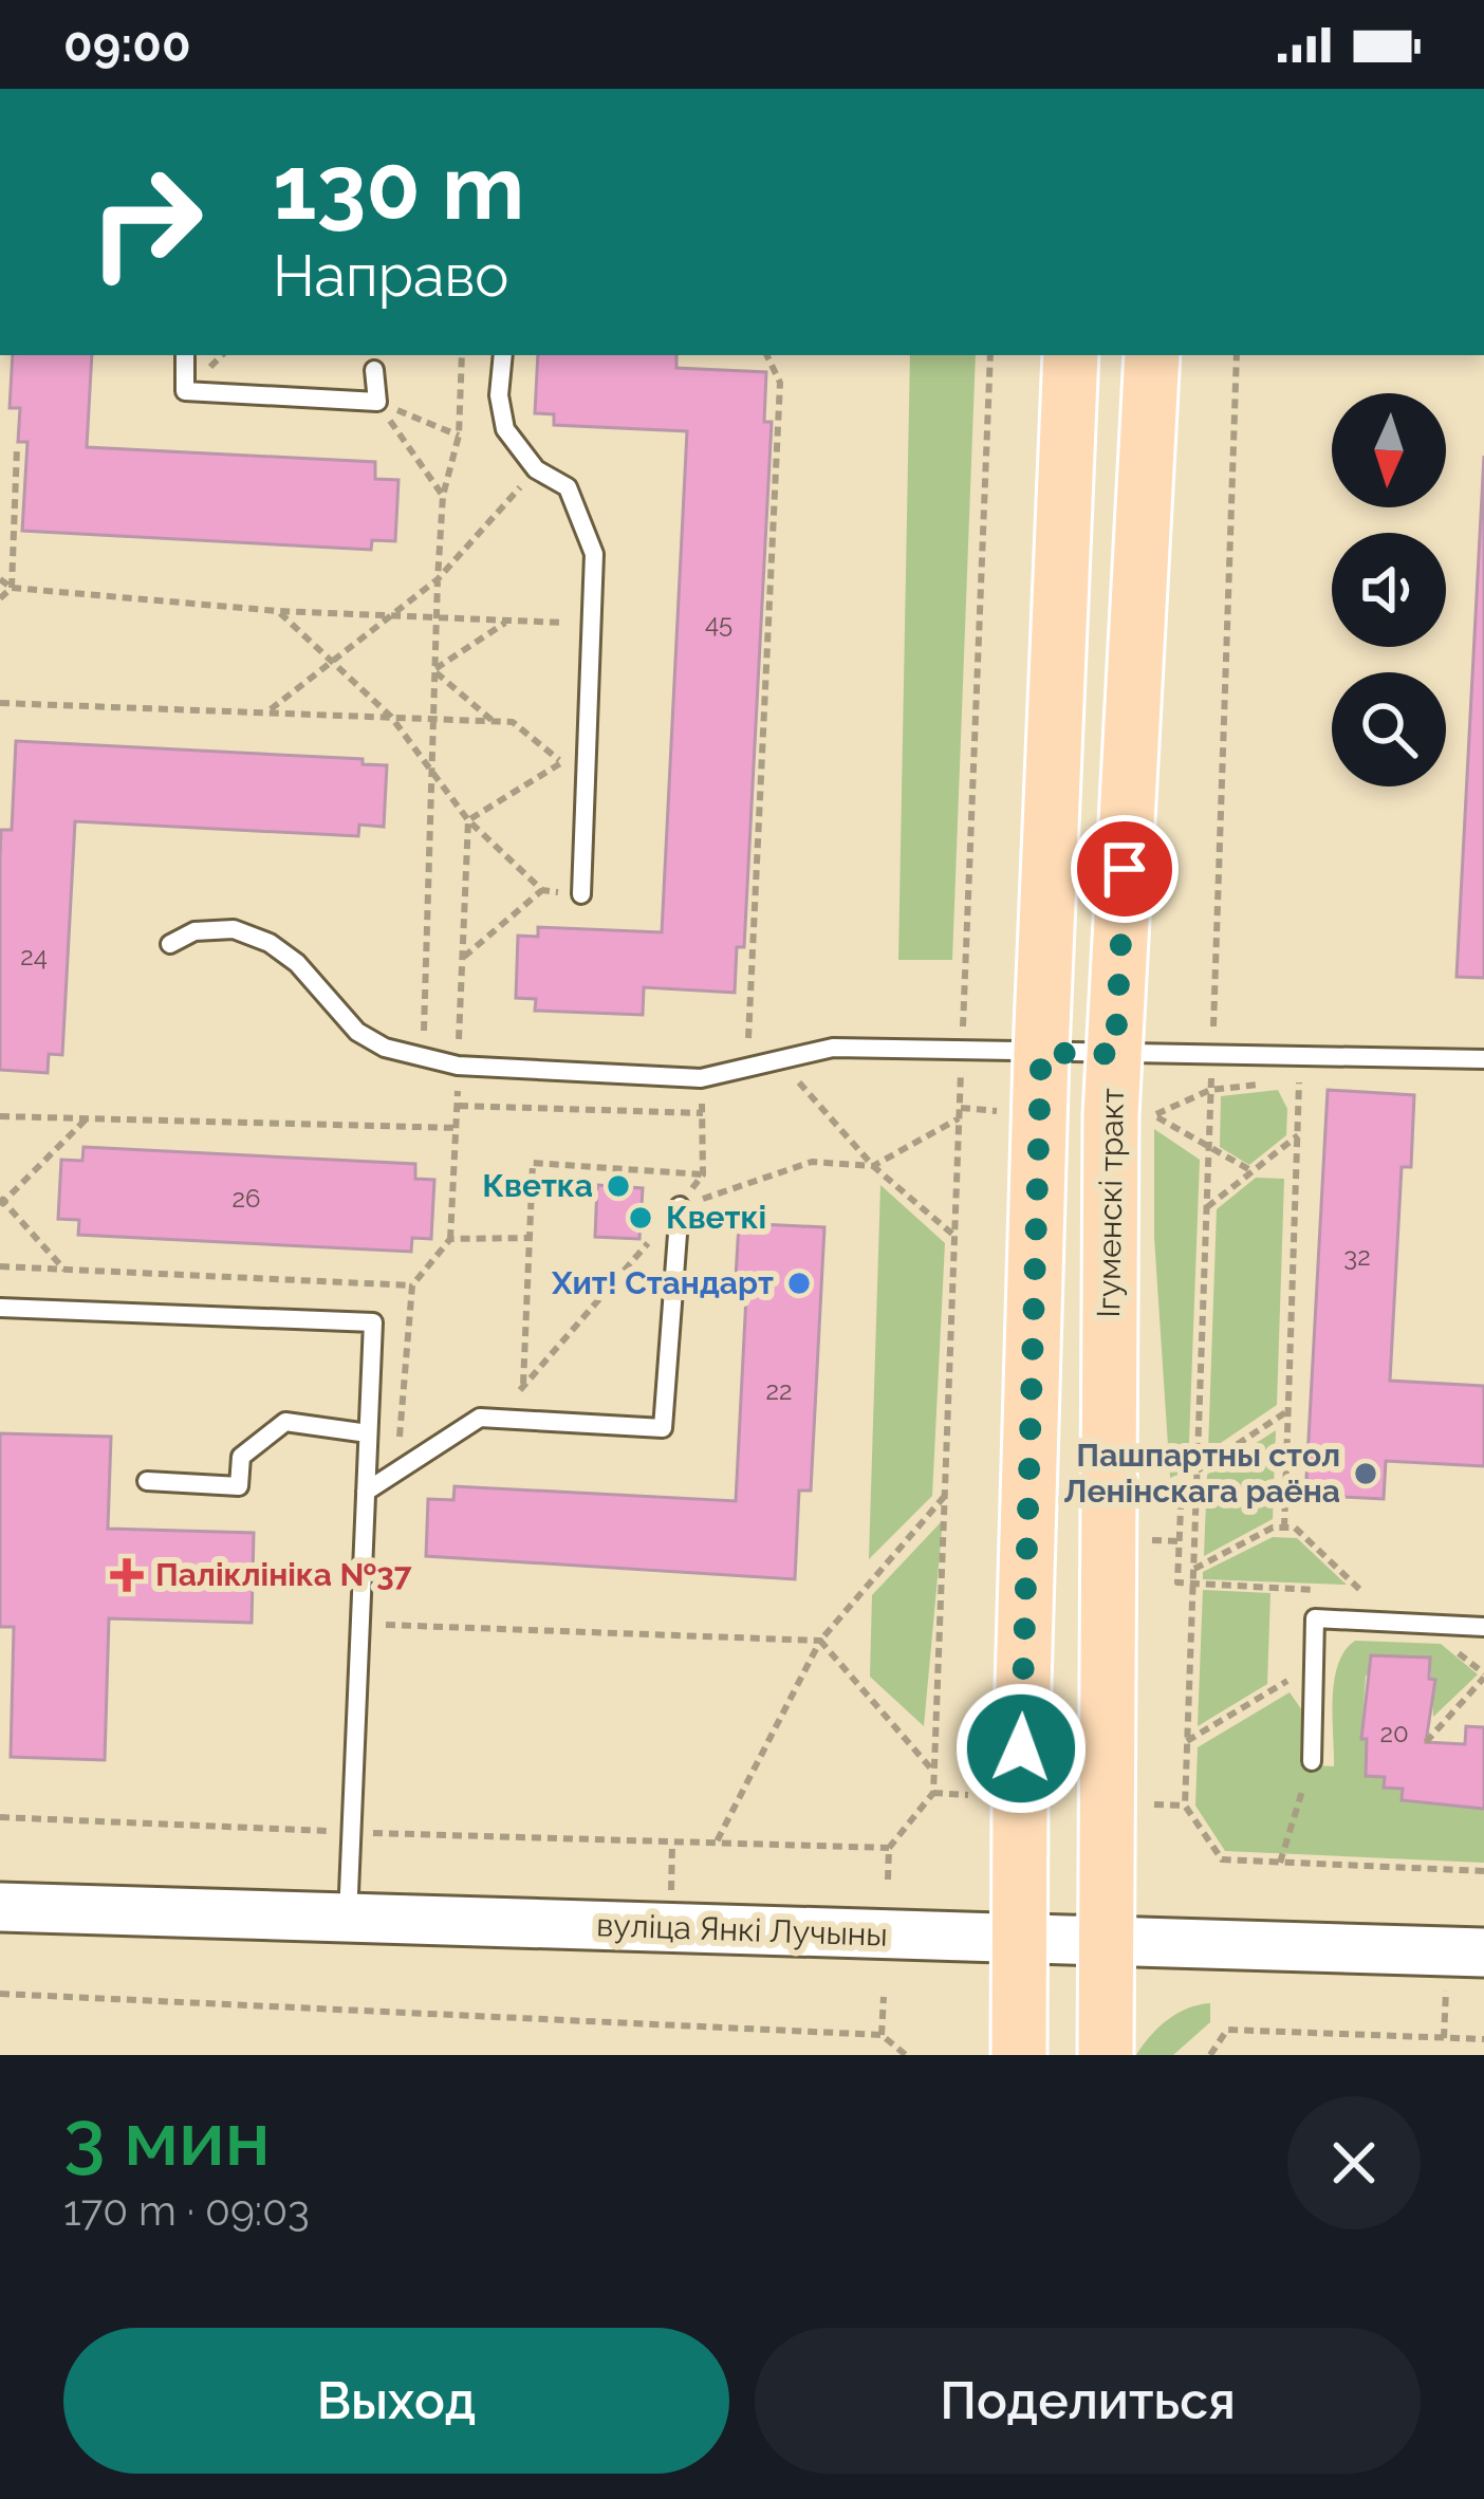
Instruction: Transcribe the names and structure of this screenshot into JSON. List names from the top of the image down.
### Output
{
  "streets": {
    "main road": ["Ігуменскі тракт", "вуліца Янкі Лучыны"]
  },
  "crossings": [
    ["Ігуменскі тракт", "вуліца Янкі Лучыны"]
  ],
  "places": {
    "other": [
      "Кветка",
      "Кветкі",
      "Хит! Стандарт",
      "Пашпартны стол Ленінскага раёна"
    ],
    "health": ["Паліклініка №37"]
  },
  "house_numbers": [
    "45",
    "24",
    "26",
    "32",
    "22",
    "20"
  ],
  "north": "bottom",
  "page": {
    "status": "09:00",
    "turn": ["130 m", "Направо"],
    "heading": ["3 мин", "170 m · 09:03"],
    "buttons": ["Выход", "Поделиться"]
  }
}
